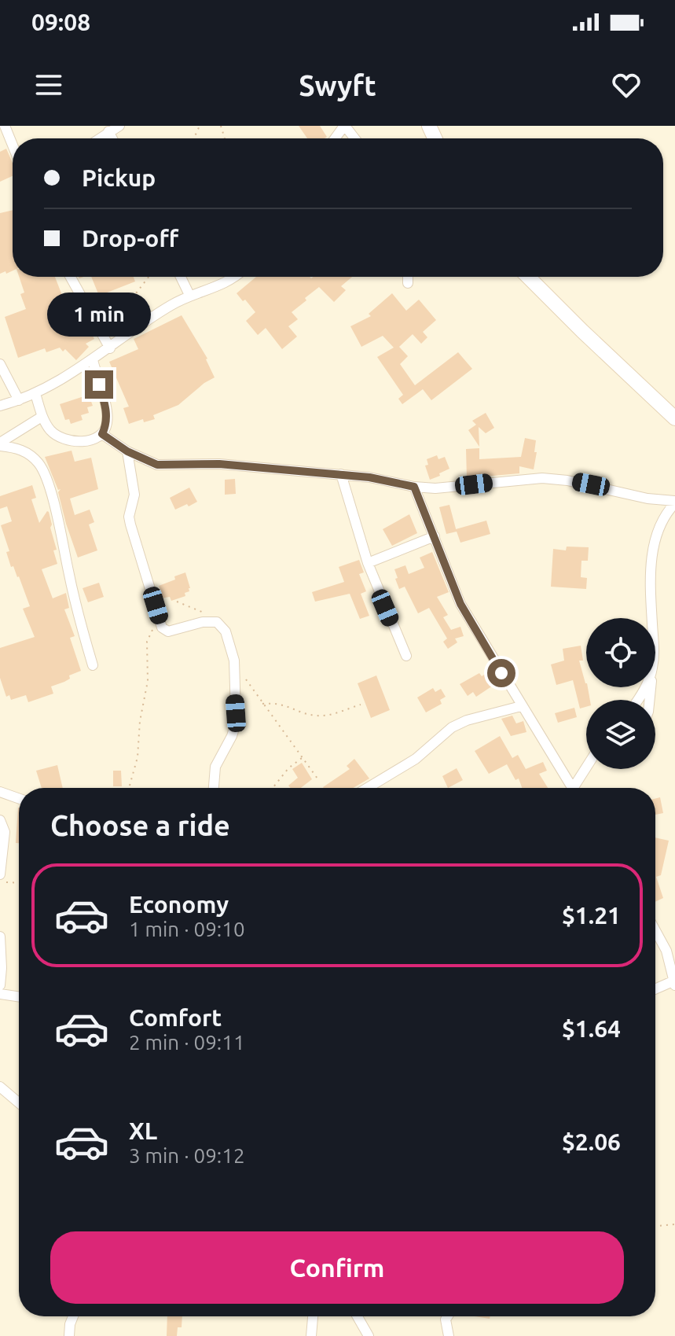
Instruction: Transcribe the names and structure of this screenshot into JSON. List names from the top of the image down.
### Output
{
  "page": {
    "status": "09:08",
    "header": "Swyft",
    "banner": ["Pickup", "Drop-off"],
    "bubble": "1 min",
    "heading": "Choose a ride",
    "list": [
      {
        "name": "Economy",
        "note": "1 min · 09:10",
        "value": "$1.21"
      },
      {
        "name": "Comfort",
        "note": "2 min · 09:11",
        "value": "$1.64"
      },
      {
        "name": "XL",
        "note": "3 min · 09:12",
        "value": "$2.06"
      }
    ],
    "buttons": "Confirm"
  }
}
